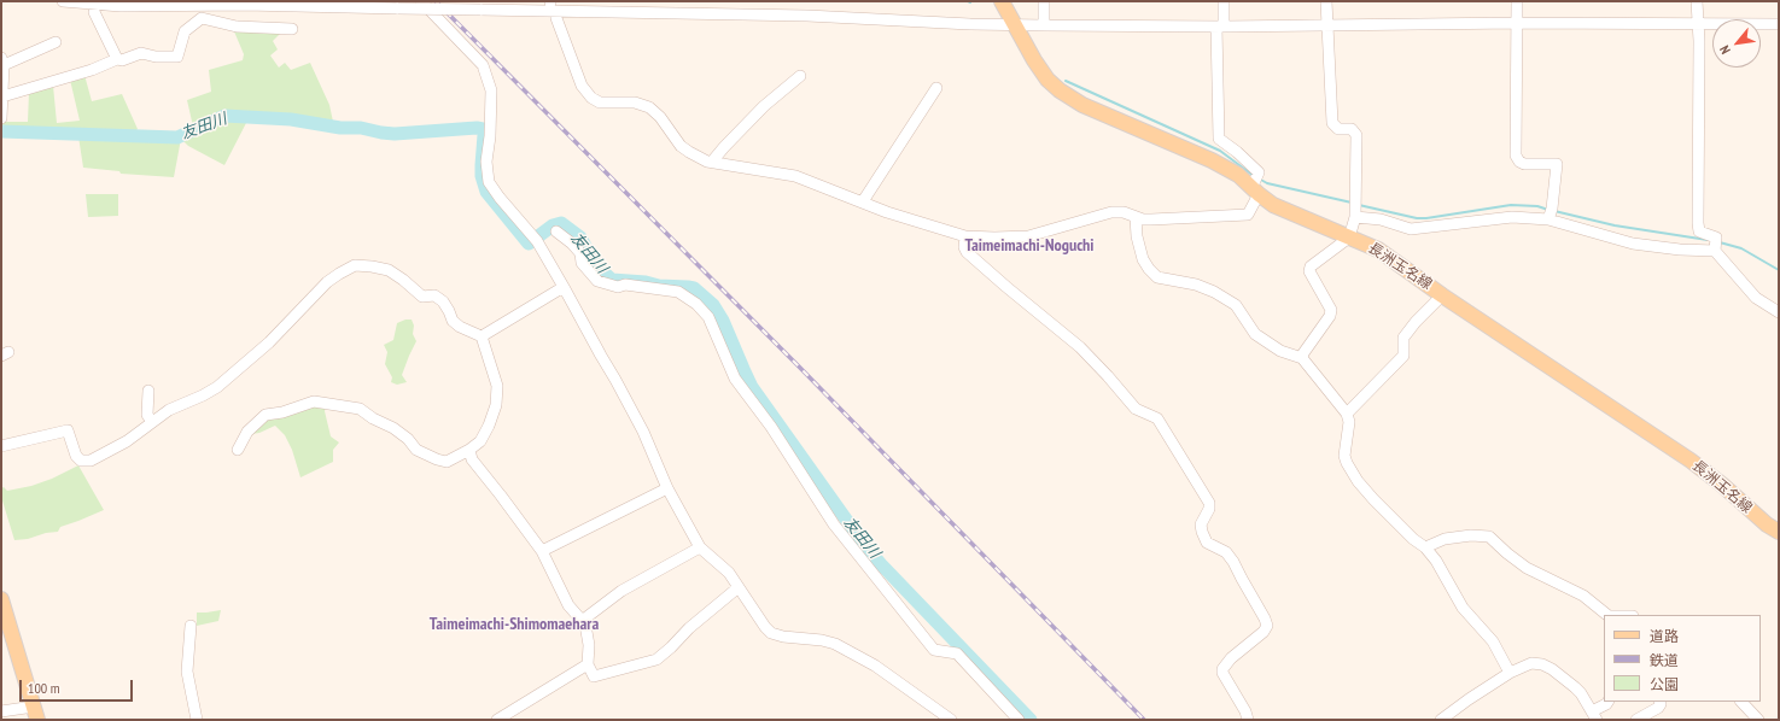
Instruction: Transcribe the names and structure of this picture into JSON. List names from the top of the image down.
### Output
{
  "streets": {
    "main road": ["長洲玉名線"]
  },
  "districts": ["Taimeimachi-Noguchi", "Taimeimachi-Shimomaehara"],
  "water": ["友田川"],
  "legend": ["道路", "鉄道", "公園"],
  "scale_bar": "100 m",
  "north": "bottom left"
}
